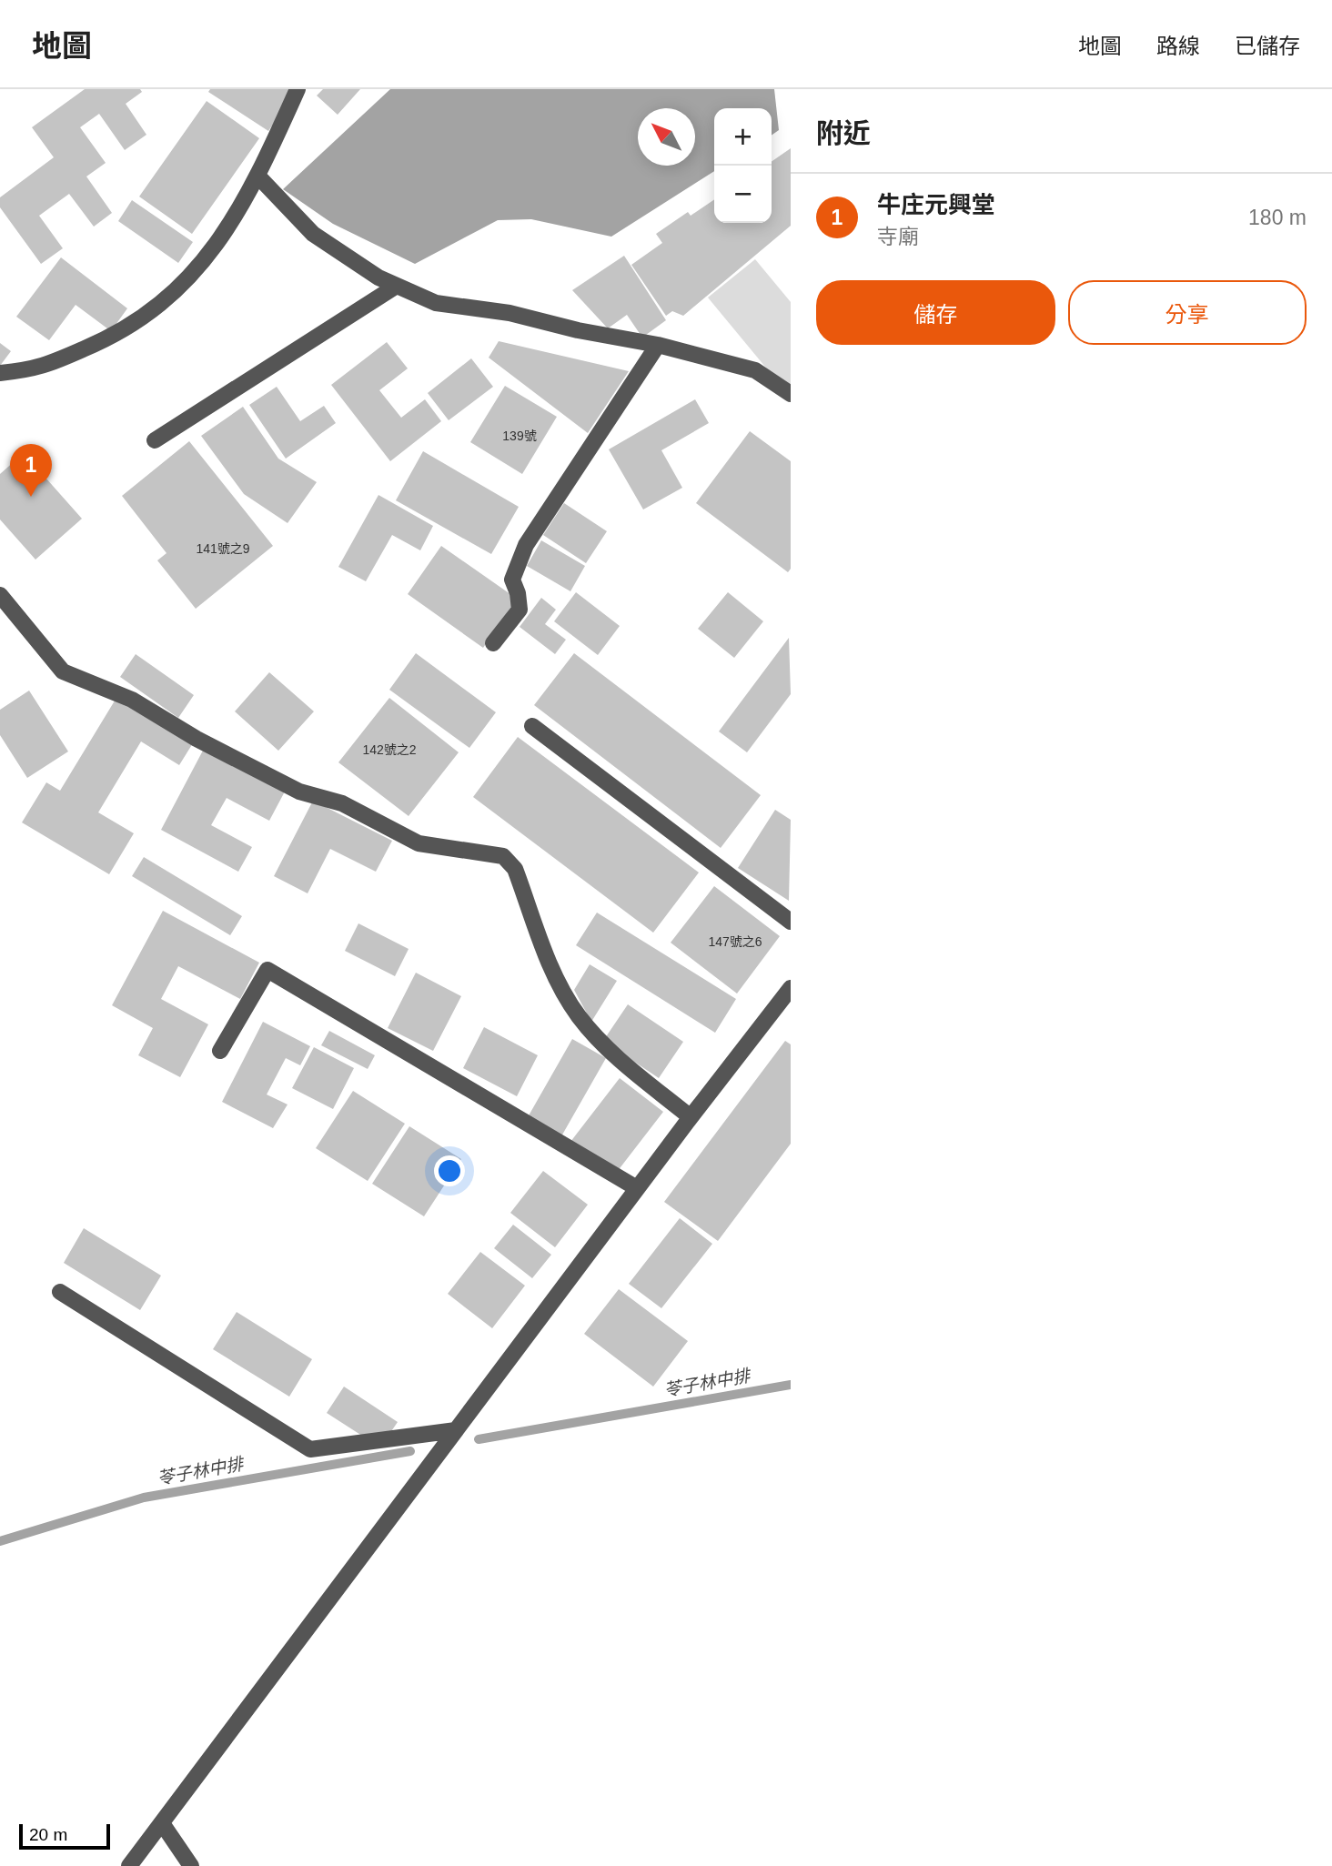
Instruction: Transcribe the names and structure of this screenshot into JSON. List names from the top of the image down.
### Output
{
  "water": ["苓子林中排"],
  "house_numbers": [
    "139號",
    "141號之9",
    "142號之2",
    "147號之6"
  ],
  "scale_bar": "20 m",
  "north": "top left",
  "page": {
    "header": "地圖",
    "nav": ["地圖", "路線", "已儲存"],
    "heading": "附近",
    "map_buttons": ["+", "−"],
    "list": [
      {
        "mark": "1",
        "name": "牛庄元興堂",
        "note": "寺廟",
        "value": "180 m"
      }
    ],
    "buttons": ["儲存", "分享"],
    "pins": "1",
    "scale": "20 m"
  }
}
